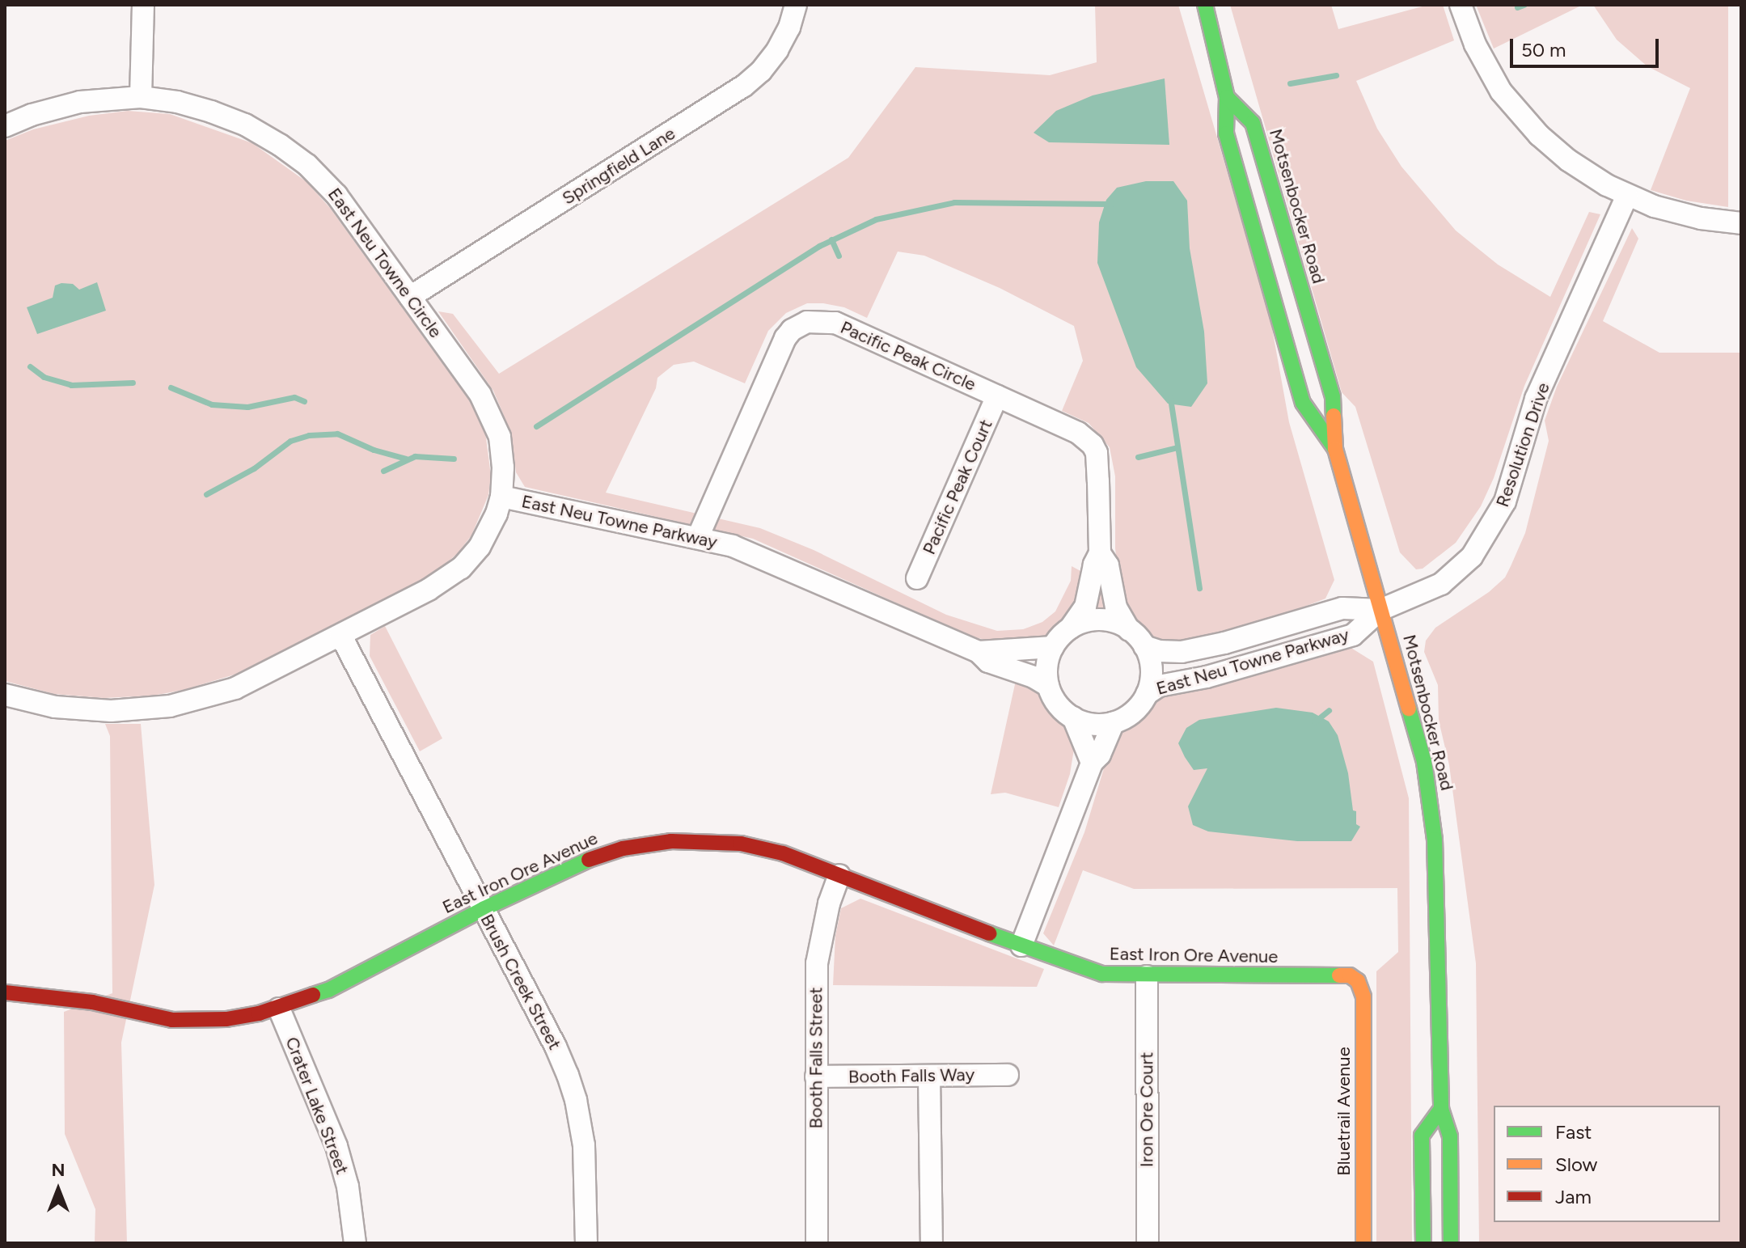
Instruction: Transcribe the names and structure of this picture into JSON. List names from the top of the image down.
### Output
{
  "streets": {
    "main road": ["Motsenbocker Road", "East Iron Ore Avenue", "Bluetrail Avenue"],
    "street": [
      "Springfield Lane",
      "East Neu Towne Circle",
      "Pacific Peak Circle",
      "Resolution Drive",
      "Pacific Peak Court",
      "East Neu Towne Parkway",
      "Brush Creek Street",
      "Booth Falls Street",
      "Booth Falls Way",
      "Crater Lake Street",
      "Iron Ore Court"
    ]
  },
  "crossings": [
    ["Springfield Lane", "East Neu Towne Circle"],
    ["Motsenbocker Road", "Resolution Drive"],
    ["Motsenbocker Road", "East Neu Towne Parkway"],
    ["East Neu Towne Circle", "East Neu Towne Parkway"],
    ["Pacific Peak Circle", "Pacific Peak Court"],
    ["Pacific Peak Circle", "East Neu Towne Parkway"],
    ["Resolution Drive", "East Neu Towne Parkway"],
    ["East Neu Towne Parkway", "Brush Creek Street"],
    ["East Iron Ore Avenue", "Brush Creek Street"],
    ["East Iron Ore Avenue", "Booth Falls Street"],
    ["East Iron Ore Avenue", "Crater Lake Street"],
    ["East Iron Ore Avenue", "Iron Ore Court"],
    ["East Iron Ore Avenue", "Bluetrail Avenue"],
    ["Booth Falls Street", "Booth Falls Way"]
  ],
  "legend": ["Fast", "Slow", "Jam"],
  "scale_bar": "50 m",
  "north": "top"
}
